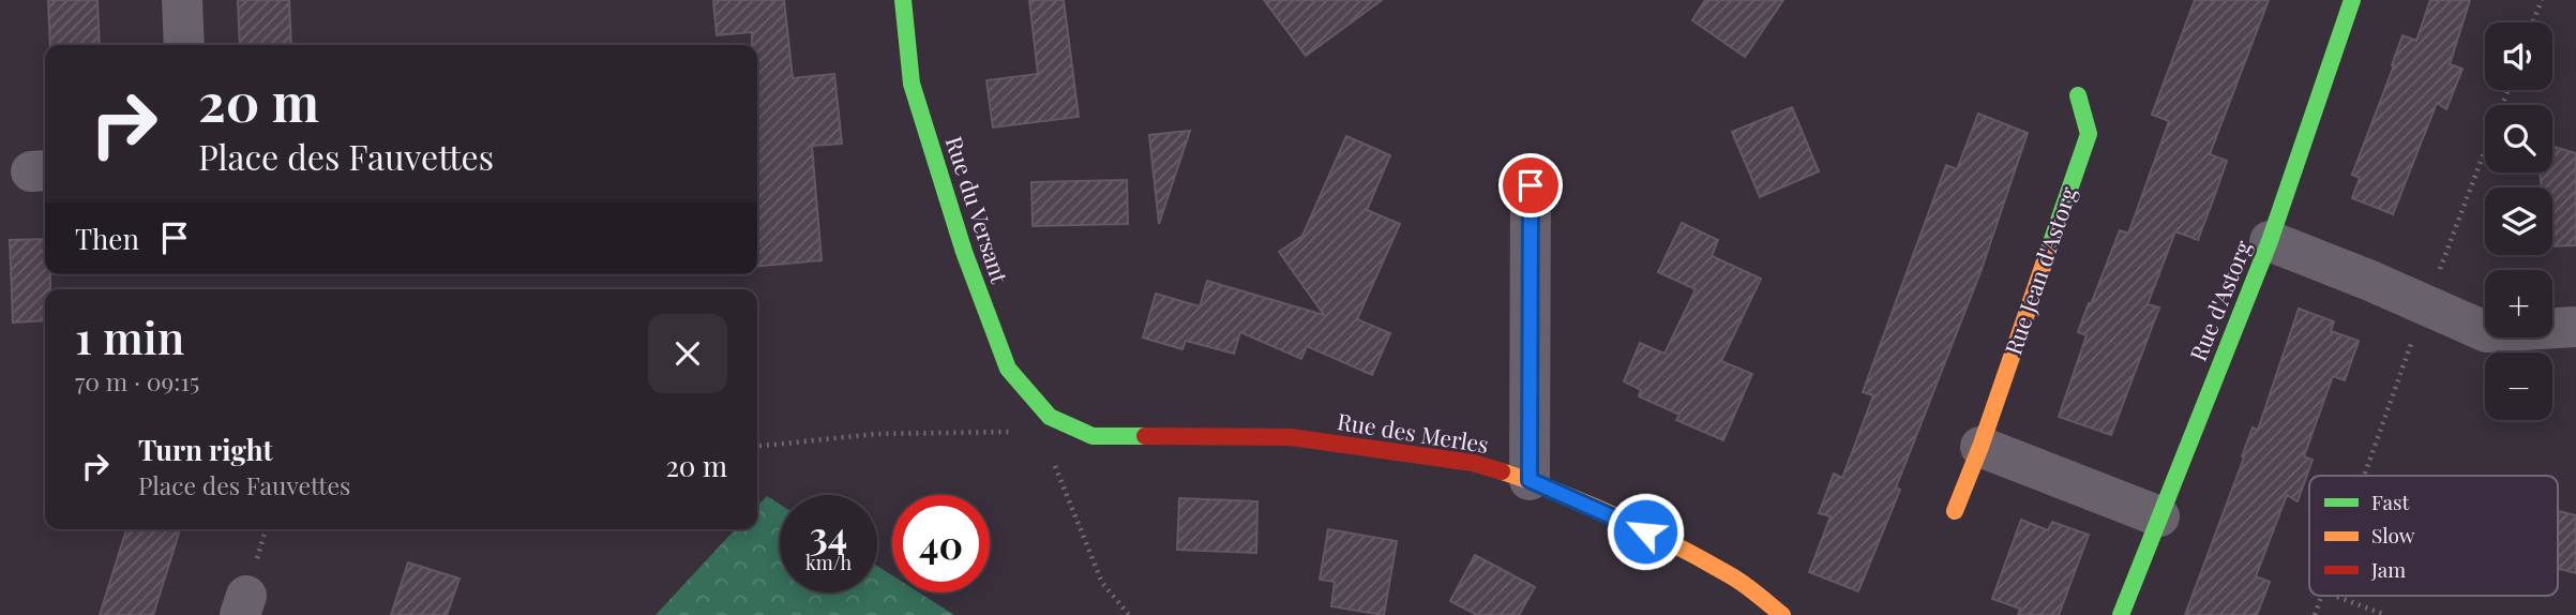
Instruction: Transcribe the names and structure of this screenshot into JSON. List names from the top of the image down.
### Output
{
  "streets": {
    "street": [
      "Rue du Versant",
      "Rue Jean d'Astorg",
      "Rue d'Astorg",
      "Rue des Merles"
    ]
  },
  "crossings": [
    ["Rue du Versant", "Rue des Merles"]
  ],
  "legend": ["Fast", "Slow", "Jam"],
  "page": {
    "map_buttons": ["+", "−"],
    "turn": ["20 m", "Place des Fauvettes"],
    "then": "Then",
    "heading": ["1 min", "70 m · 09:15"],
    "list": [
      {
        "name": "Turn right",
        "note": "Place des Fauvettes",
        "value": "20 m"
      }
    ],
    "speed": "34 km/h",
    "limit": "40"
  }
}
